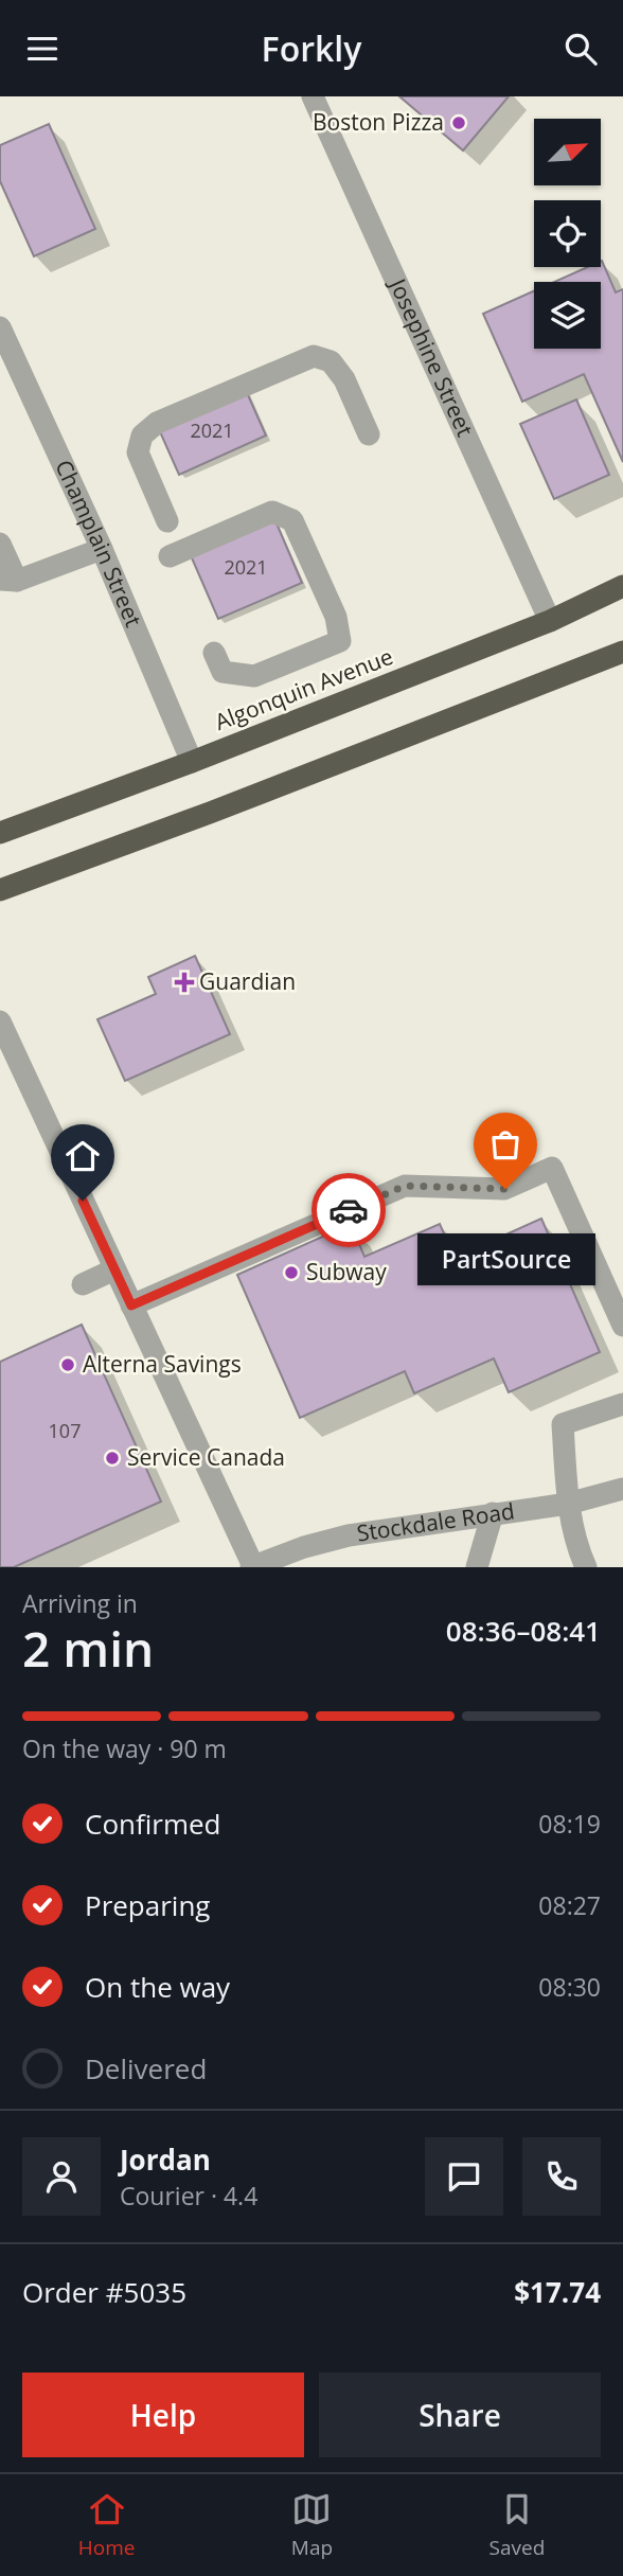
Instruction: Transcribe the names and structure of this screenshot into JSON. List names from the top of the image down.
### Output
{
  "streets": {
    "highway": ["Algonquin Avenue"],
    "street": ["Josephine Street", "Champlain Street", "Stockdale Road"]
  },
  "crossings": [
    ["Josephine Street", "Algonquin Avenue"],
    ["Champlain Street", "Algonquin Avenue"]
  ],
  "places": {
    "other": [
      "Boston Pizza",
      "PartSource",
      "Subway",
      "Alterna Savings",
      "Service Canada"
    ],
    "health": ["Guardian"]
  },
  "house_numbers": ["2021", "2021", "107"],
  "north": "top right",
  "page": {
    "header": "Forkly",
    "bubble": "PartSource",
    "heading": ["2 min", "Arriving in", "08:36–08:41"],
    "panel": [
      "Jordan",
      "Courier · 4.4",
      "Order #5035",
      "$17.74"
    ],
    "bar": "On the way · 90 m",
    "list": [
      ["Confirmed", "08:19"],
      ["Preparing", "08:27"],
      ["On the way", "08:30"],
      "Delivered"
    ],
    "buttons": ["Help", "Share"],
    "tabs": ["Home", "Map", "Saved"]
  }
}
